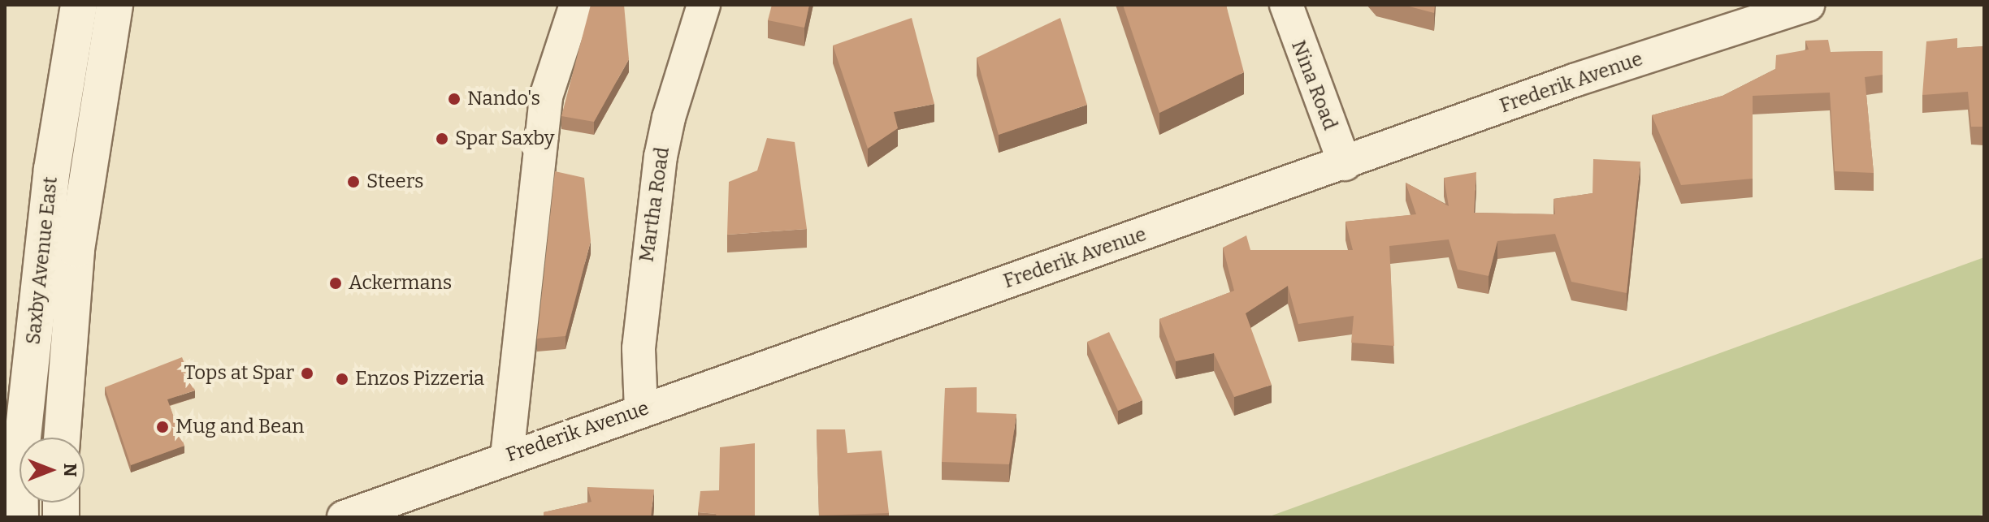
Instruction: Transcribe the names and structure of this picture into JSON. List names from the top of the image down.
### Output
{
  "streets": {
    "street": [
      "Frederik Avenue",
      "Nina Road",
      "Martha Road",
      "Saxby Avenue East"
    ]
  },
  "crossings": [
    ["Frederik Avenue", "Nina Road"],
    ["Frederik Avenue", "Martha Road"]
  ],
  "places": [
    "Nando's",
    "Spar Saxby",
    "Steers",
    "Ackermans",
    "Tops at Spar",
    "Enzos Pizzeria",
    "Mug and Bean"
  ],
  "north": "right"
}
